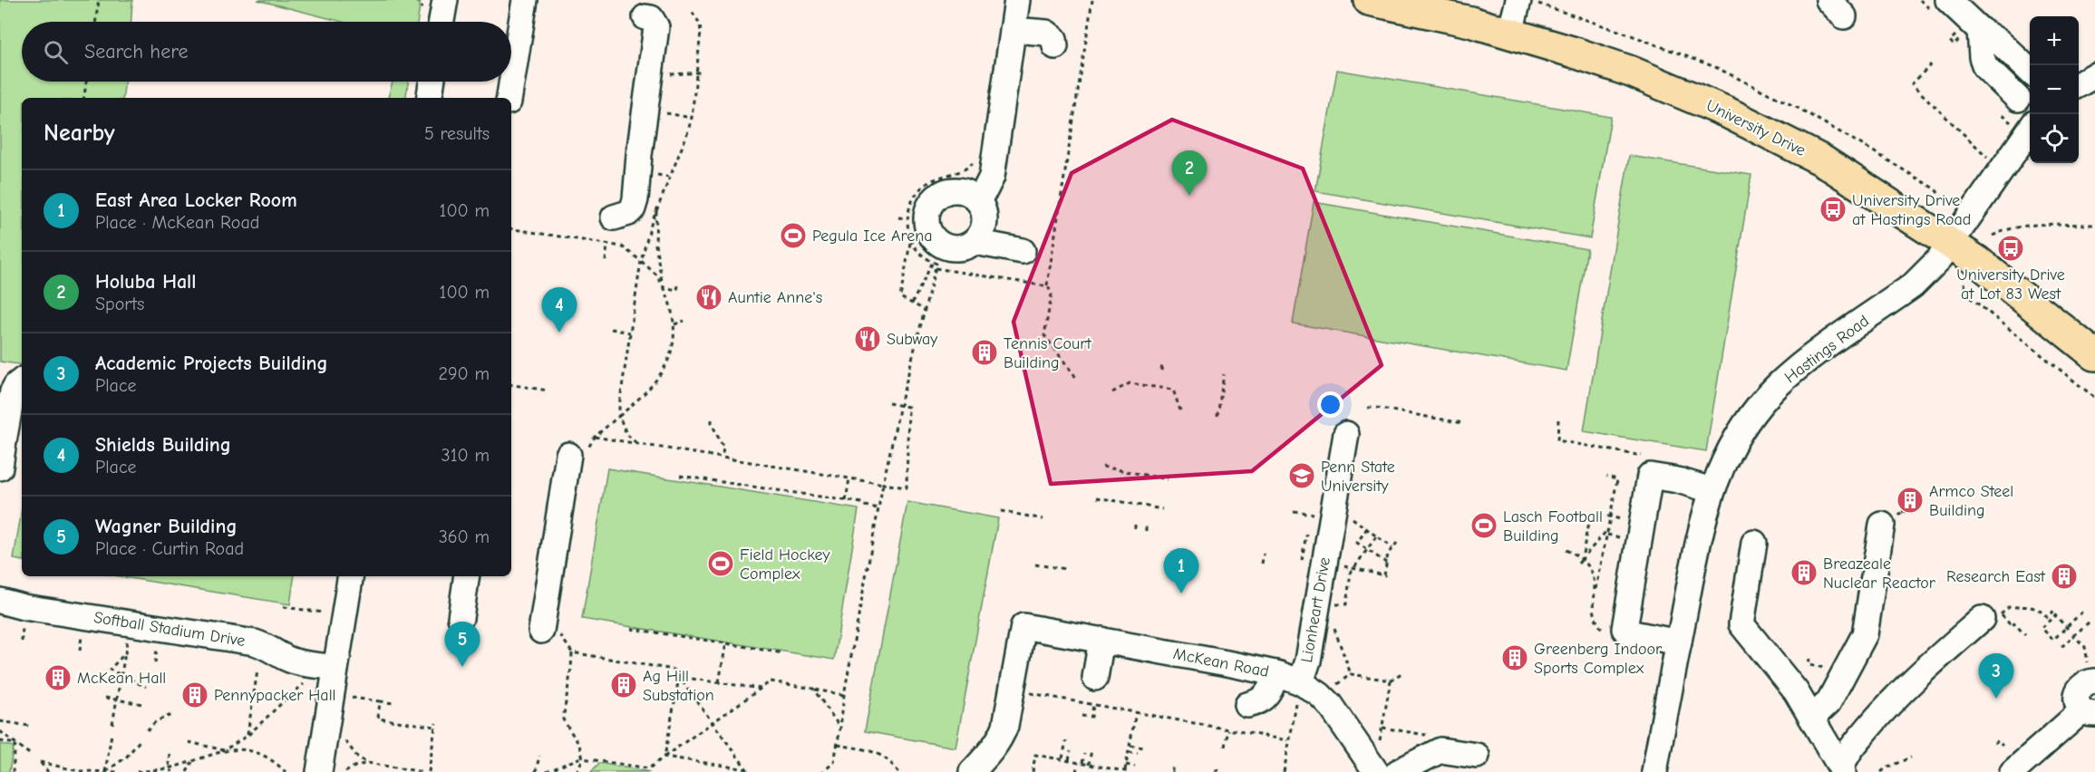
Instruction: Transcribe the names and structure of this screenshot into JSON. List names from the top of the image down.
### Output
{
  "streets": {
    "main road": ["University Drive"],
    "street": [
      "Hastings Road",
      "Lionheart Drive",
      "Softball Stadium Drive",
      "McKean Road"
    ]
  },
  "crossings": [
    ["University Drive", "Hastings Road"],
    ["Lionheart Drive", "McKean Road"]
  ],
  "places": {
    "bus stop": ["University Drive at Hastings Road", "University Drive at Lot 83 West"],
    "sports": ["Pegula Ice Arena", "Lasch Football Building", "Field Hockey Complex"],
    "restaurant": ["Auntie Anne's", "Subway"],
    "building": [
      "Tennis Court Building",
      "Armco Steel Building",
      "Breazeale Nuclear Reactor",
      "Research East",
      "Greenberg Indoor Sports Complex",
      "McKean Hall",
      "Ag Hill Substation",
      "Pennypacker Hall"
    ],
    "school or university": ["Penn State University"]
  },
  "page": {
    "map_buttons": ["+", "−"],
    "search": "Search here",
    "heading": ["Nearby", "5 results"],
    "pins": [
      "2",
      "4",
      "1",
      "5",
      "3"
    ],
    "list": [
      {
        "mark": "1",
        "name": "East Area Locker Room",
        "note": "Place · McKean Road",
        "value": "100 m"
      },
      {
        "mark": "2",
        "name": "Holuba Hall",
        "note": "Sports",
        "value": "100 m"
      },
      {
        "mark": "3",
        "name": "Academic Projects Building",
        "note": "Place",
        "value": "290 m"
      },
      {
        "mark": "4",
        "name": "Shields Building",
        "note": "Place",
        "value": "310 m"
      },
      {
        "mark": "5",
        "name": "Wagner Building",
        "note": "Place · Curtin Road",
        "value": "360 m"
      }
    ]
  }
}
